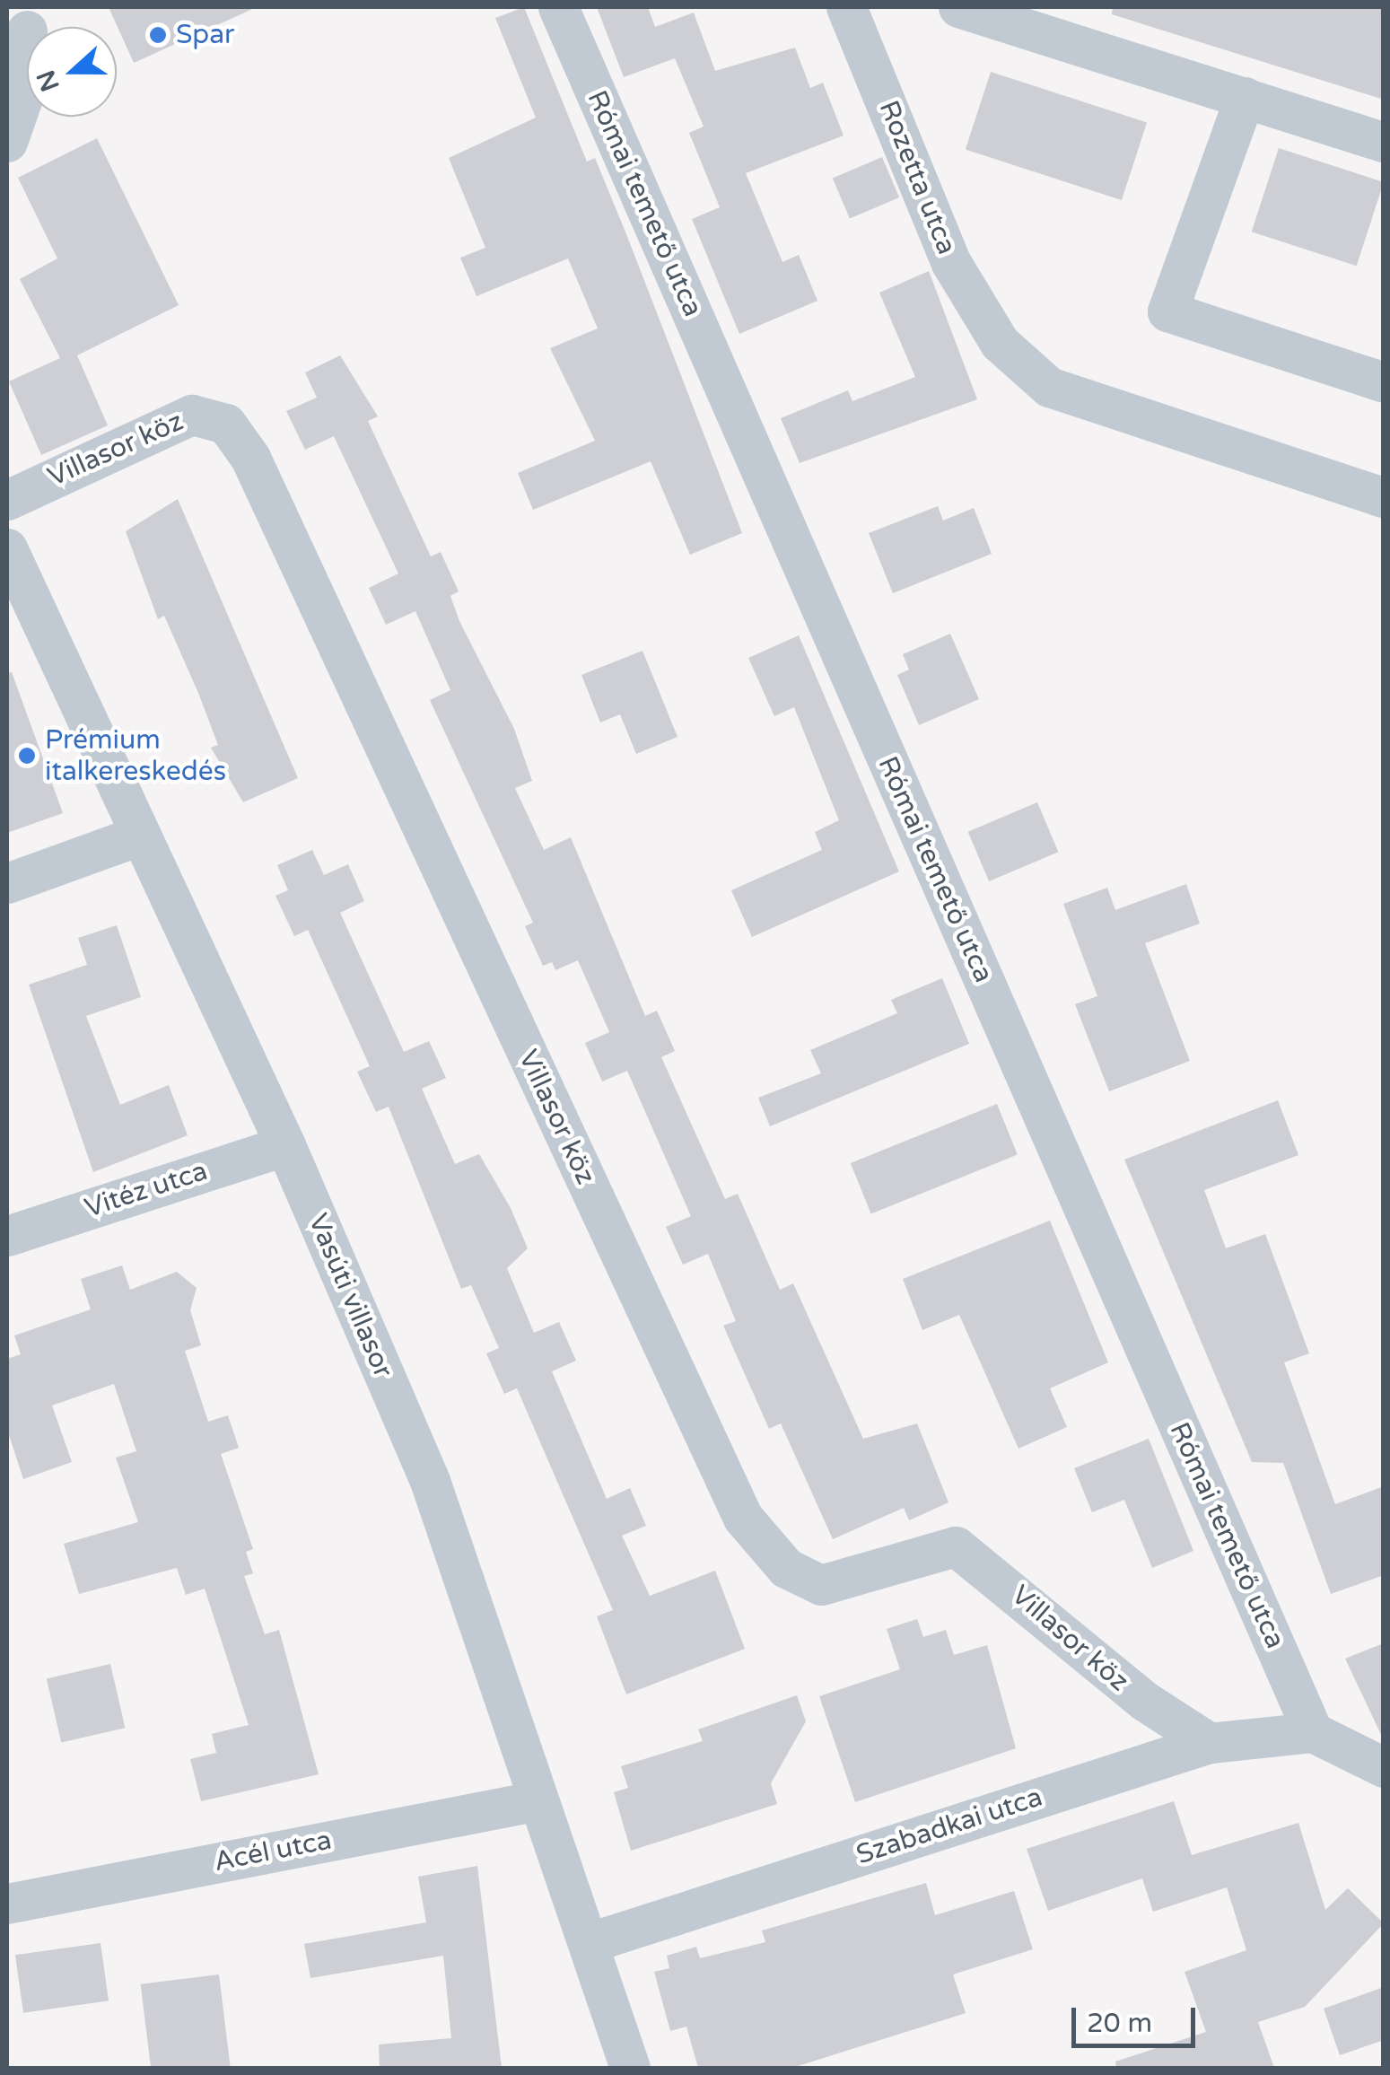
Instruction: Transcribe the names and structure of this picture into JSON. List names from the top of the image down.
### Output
{
  "streets": {
    "street": [
      "Rozetta utca",
      "Római temető utca",
      "Villasor köz",
      "Vitéz utca",
      "Vasúti villasor",
      "Szabadkai utca",
      "Acél utca"
    ]
  },
  "crossings": [
    ["Római temető utca", "Szabadkai utca"],
    ["Villasor köz", "Szabadkai utca"],
    ["Vitéz utca", "Vasúti villasor"],
    ["Vasúti villasor", "Szabadkai utca"],
    ["Vasúti villasor", "Acél utca"]
  ],
  "places": ["Spar", "Prémium italkereskedés"],
  "scale_bar": "20 m",
  "north": "left"
}
